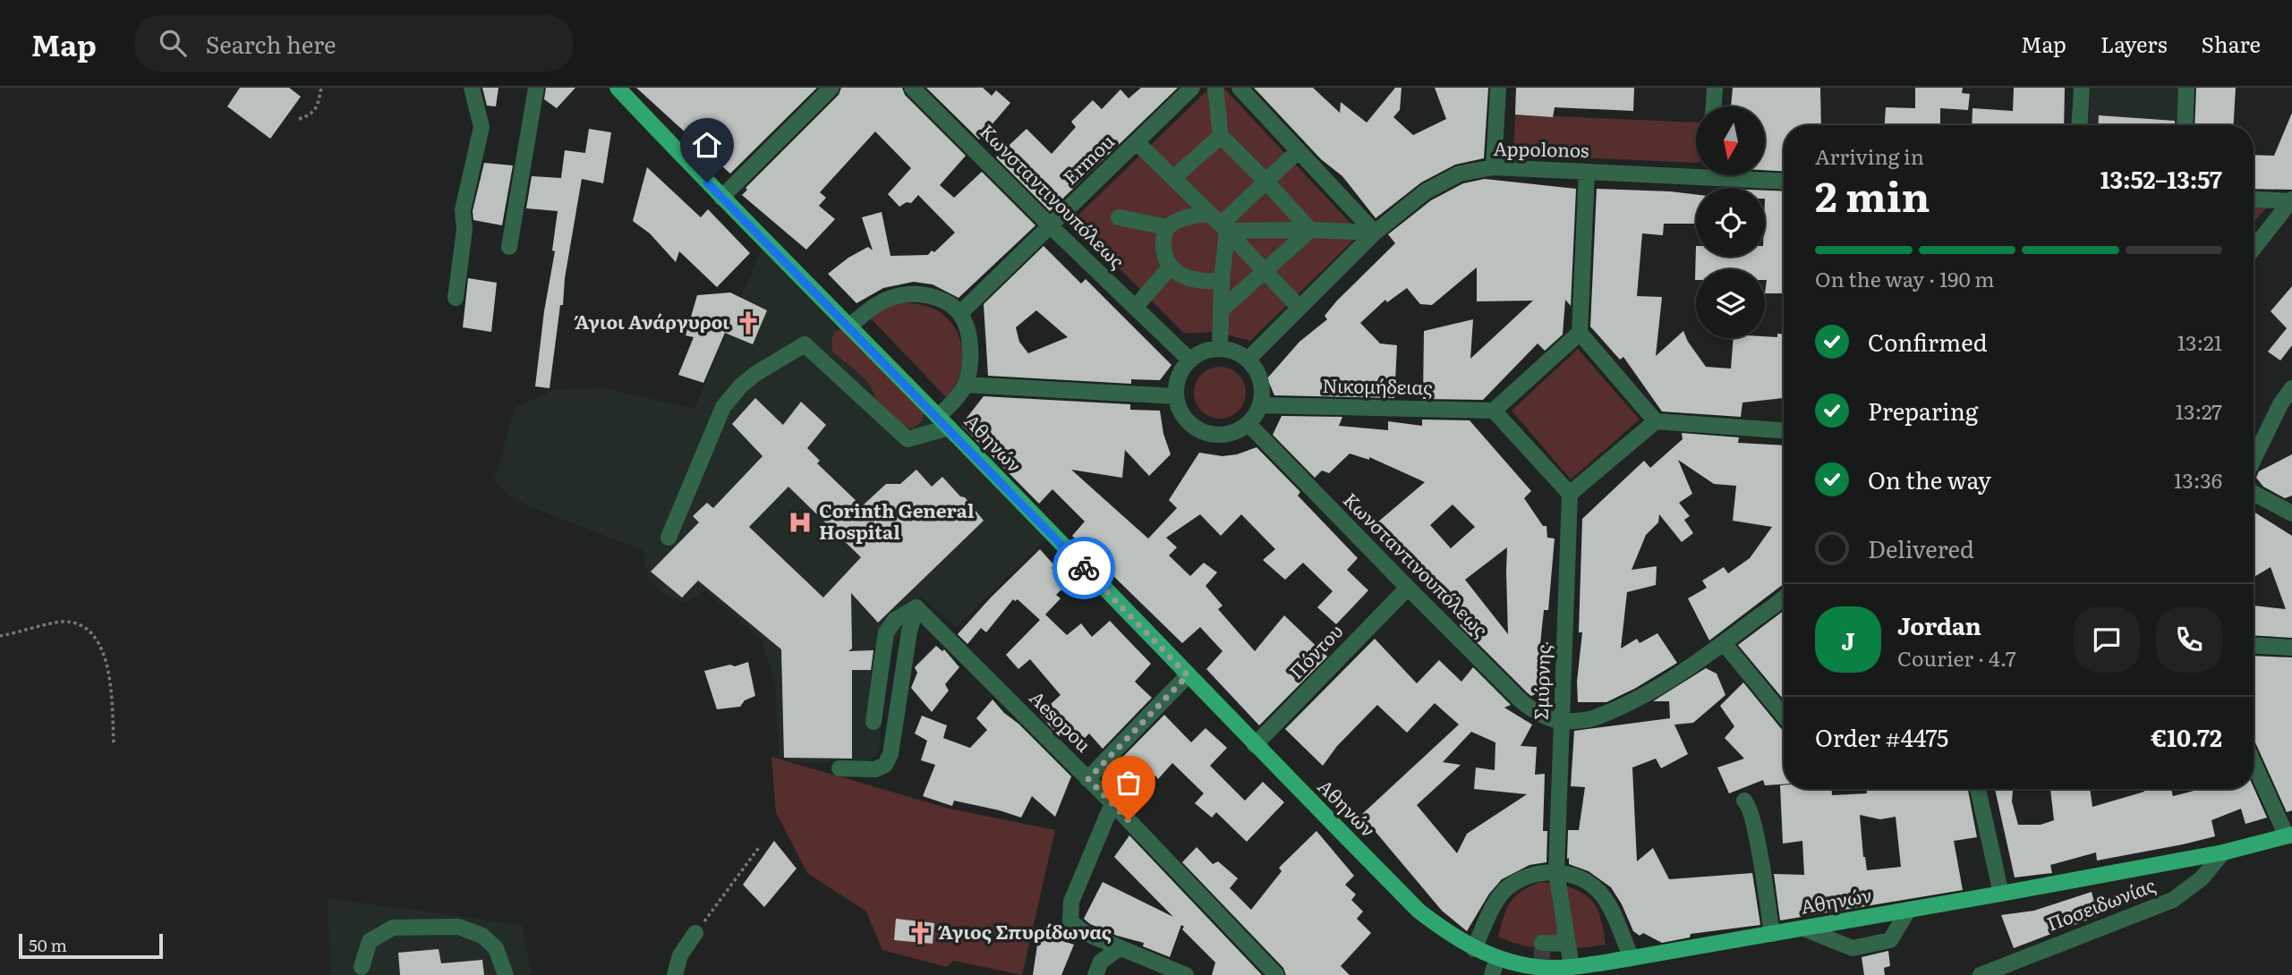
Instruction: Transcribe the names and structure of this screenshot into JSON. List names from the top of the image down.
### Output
{
  "streets": {
    "main road": ["Αθηνών"],
    "street": [
      "Appolonos",
      "Ermou",
      "Κωνσταντινουπόλεως",
      "Νικομήδειας",
      "Πόντου",
      "Σμύρνης",
      "Aesopou",
      "Ποσειδωνίας"
    ]
  },
  "crossings": [
    ["Appolonos", "Κωνσταντινουπόλεως"],
    ["Appolonos", "Νικομήδειας"],
    ["Ermou", "Κωνσταντινουπόλεως"],
    ["Κωνσταντινουπόλεως", "Νικομήδειας"],
    ["Κωνσταντινουπόλεως", "Πόντου"],
    ["Κωνσταντινουπόλεως", "Σμύρνης"],
    ["Αθηνών", "Πόντου"],
    ["Αθηνών", "Σμύρνης"],
    ["Αθηνών", "Ποσειδωνίας"]
  ],
  "places": {
    "church": ["Άγιοι Ανάργυροι", "Άγιος Σπυρίδωνας"],
    "hospital": ["Corinth General Hospital"]
  },
  "scale_bar": "50 m",
  "north": "bottom",
  "page": {
    "header": "Map",
    "search": "Search here",
    "nav": ["Map", "Layers", "Share"],
    "heading": ["2 min", "Arriving in", "13:52–13:57"],
    "panel": [
      "Jordan",
      "Courier · 4.7",
      "Order #4475",
      "€10.72"
    ],
    "bar": "On the way · 190 m",
    "list": [
      ["Confirmed", "13:21"],
      ["Preparing", "13:27"],
      ["On the way", "13:36"],
      "Delivered"
    ],
    "round": "J",
    "scale": "50 m"
  }
}
